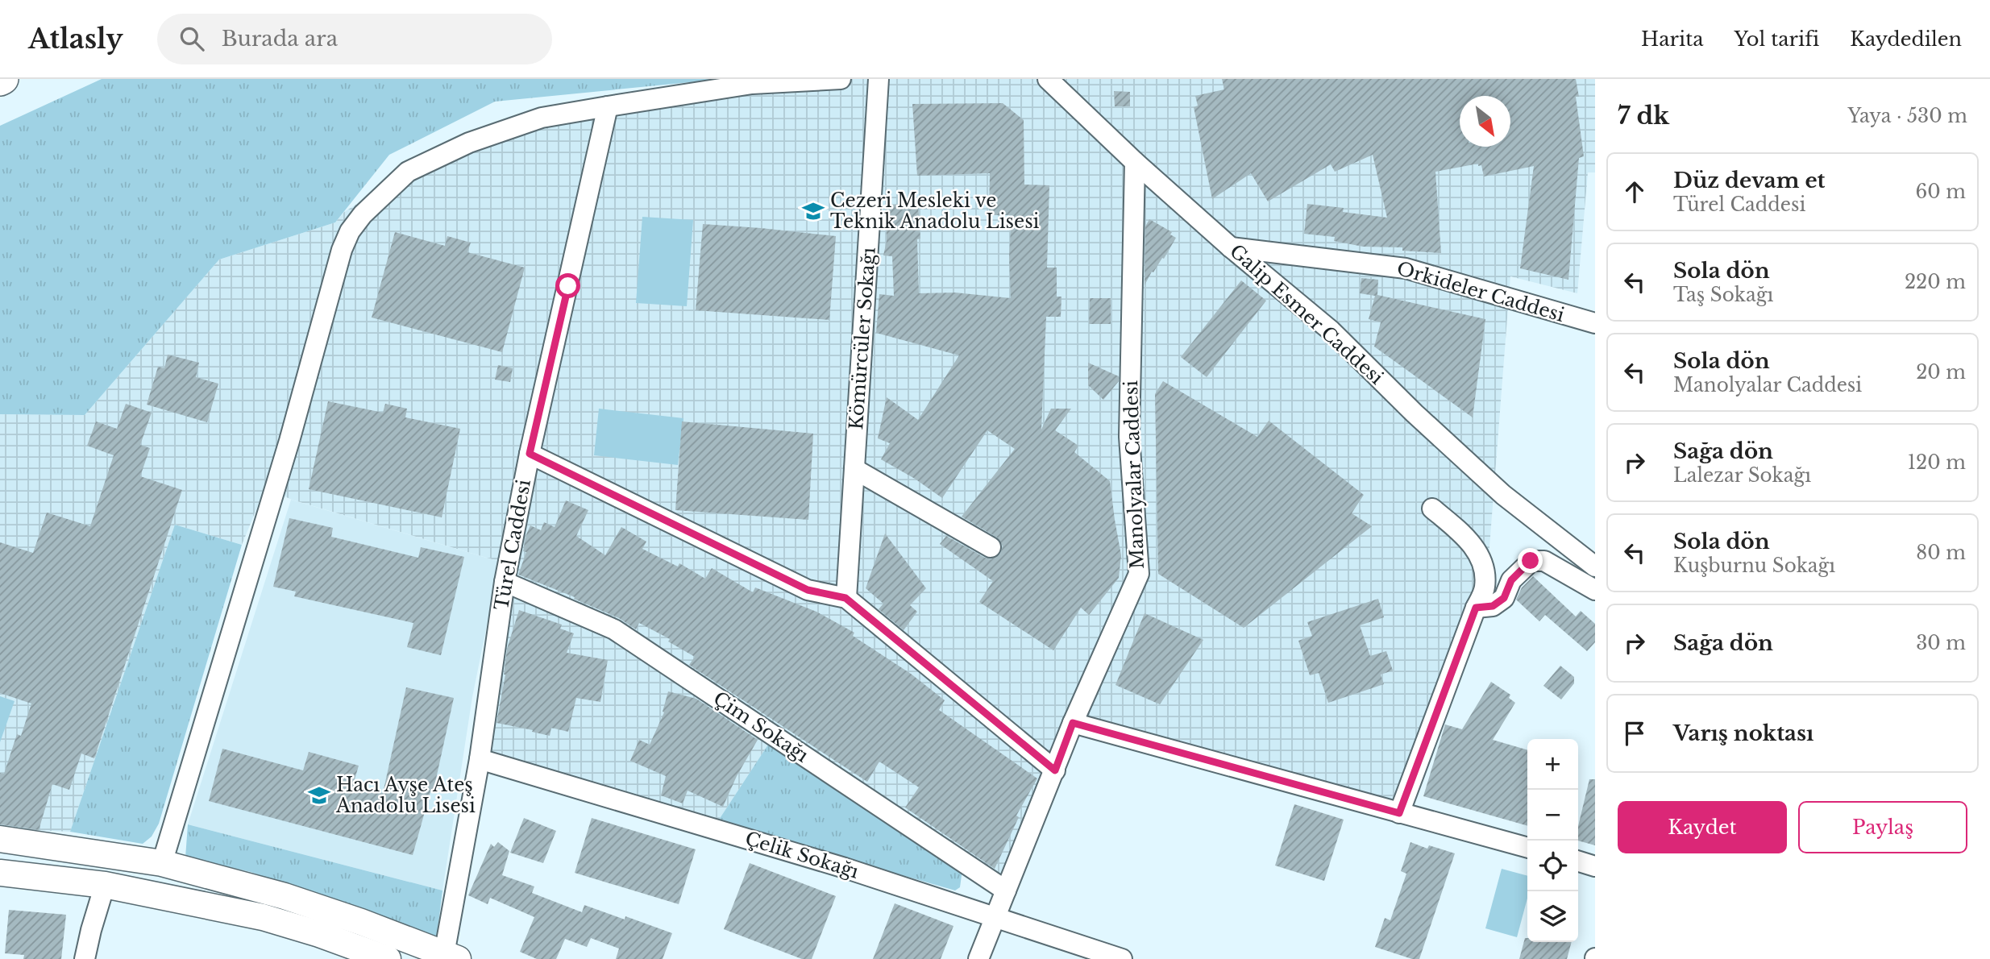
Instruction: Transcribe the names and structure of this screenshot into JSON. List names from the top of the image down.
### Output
{
  "streets": {
    "street": [
      "Orkideler Caddesi",
      "Galip Esmer Caddesi",
      "Kömürcüler Sokağı",
      "Manolyalar Caddesi",
      "Türel Caddesi",
      "Çim Sokağı",
      "Çelik Sokağı"
    ]
  },
  "crossings": [
    ["Orkideler Caddesi", "Galip Esmer Caddesi"],
    ["Galip Esmer Caddesi", "Manolyalar Caddesi"],
    ["Manolyalar Caddesi", "Çim Sokağı"],
    ["Manolyalar Caddesi", "Çelik Sokağı"],
    ["Türel Caddesi", "Çim Sokağı"],
    ["Türel Caddesi", "Çelik Sokağı"]
  ],
  "places": {
    "school or university": ["Cezeri Mesleki ve Teknik Anadolu Lisesi", "Hacı Ayşe Ateş Anadolu Lisesi"]
  },
  "north": "bottom right",
  "page": {
    "header": "Atlasly",
    "search": "Burada ara",
    "nav": ["Harita", "Yol tarifi", "Kaydedilen"],
    "heading": ["7 dk", "Yaya · 530 m"],
    "list": [
      ["Düz devam et", "Türel Caddesi", "60 m"],
      ["Sola dön", "Taş Sokağı", "220 m"],
      ["Sola dön", "Manolyalar Caddesi", "20 m"],
      ["Sağa dön", "Lalezar Sokağı", "120 m"],
      ["Sola dön", "Kuşburnu Sokağı", "80 m"],
      ["Sağa dön", "30 m"],
      "Varış noktası"
    ],
    "map_buttons": ["+", "−"],
    "buttons": ["Kaydet", "Paylaş"]
  }
}
